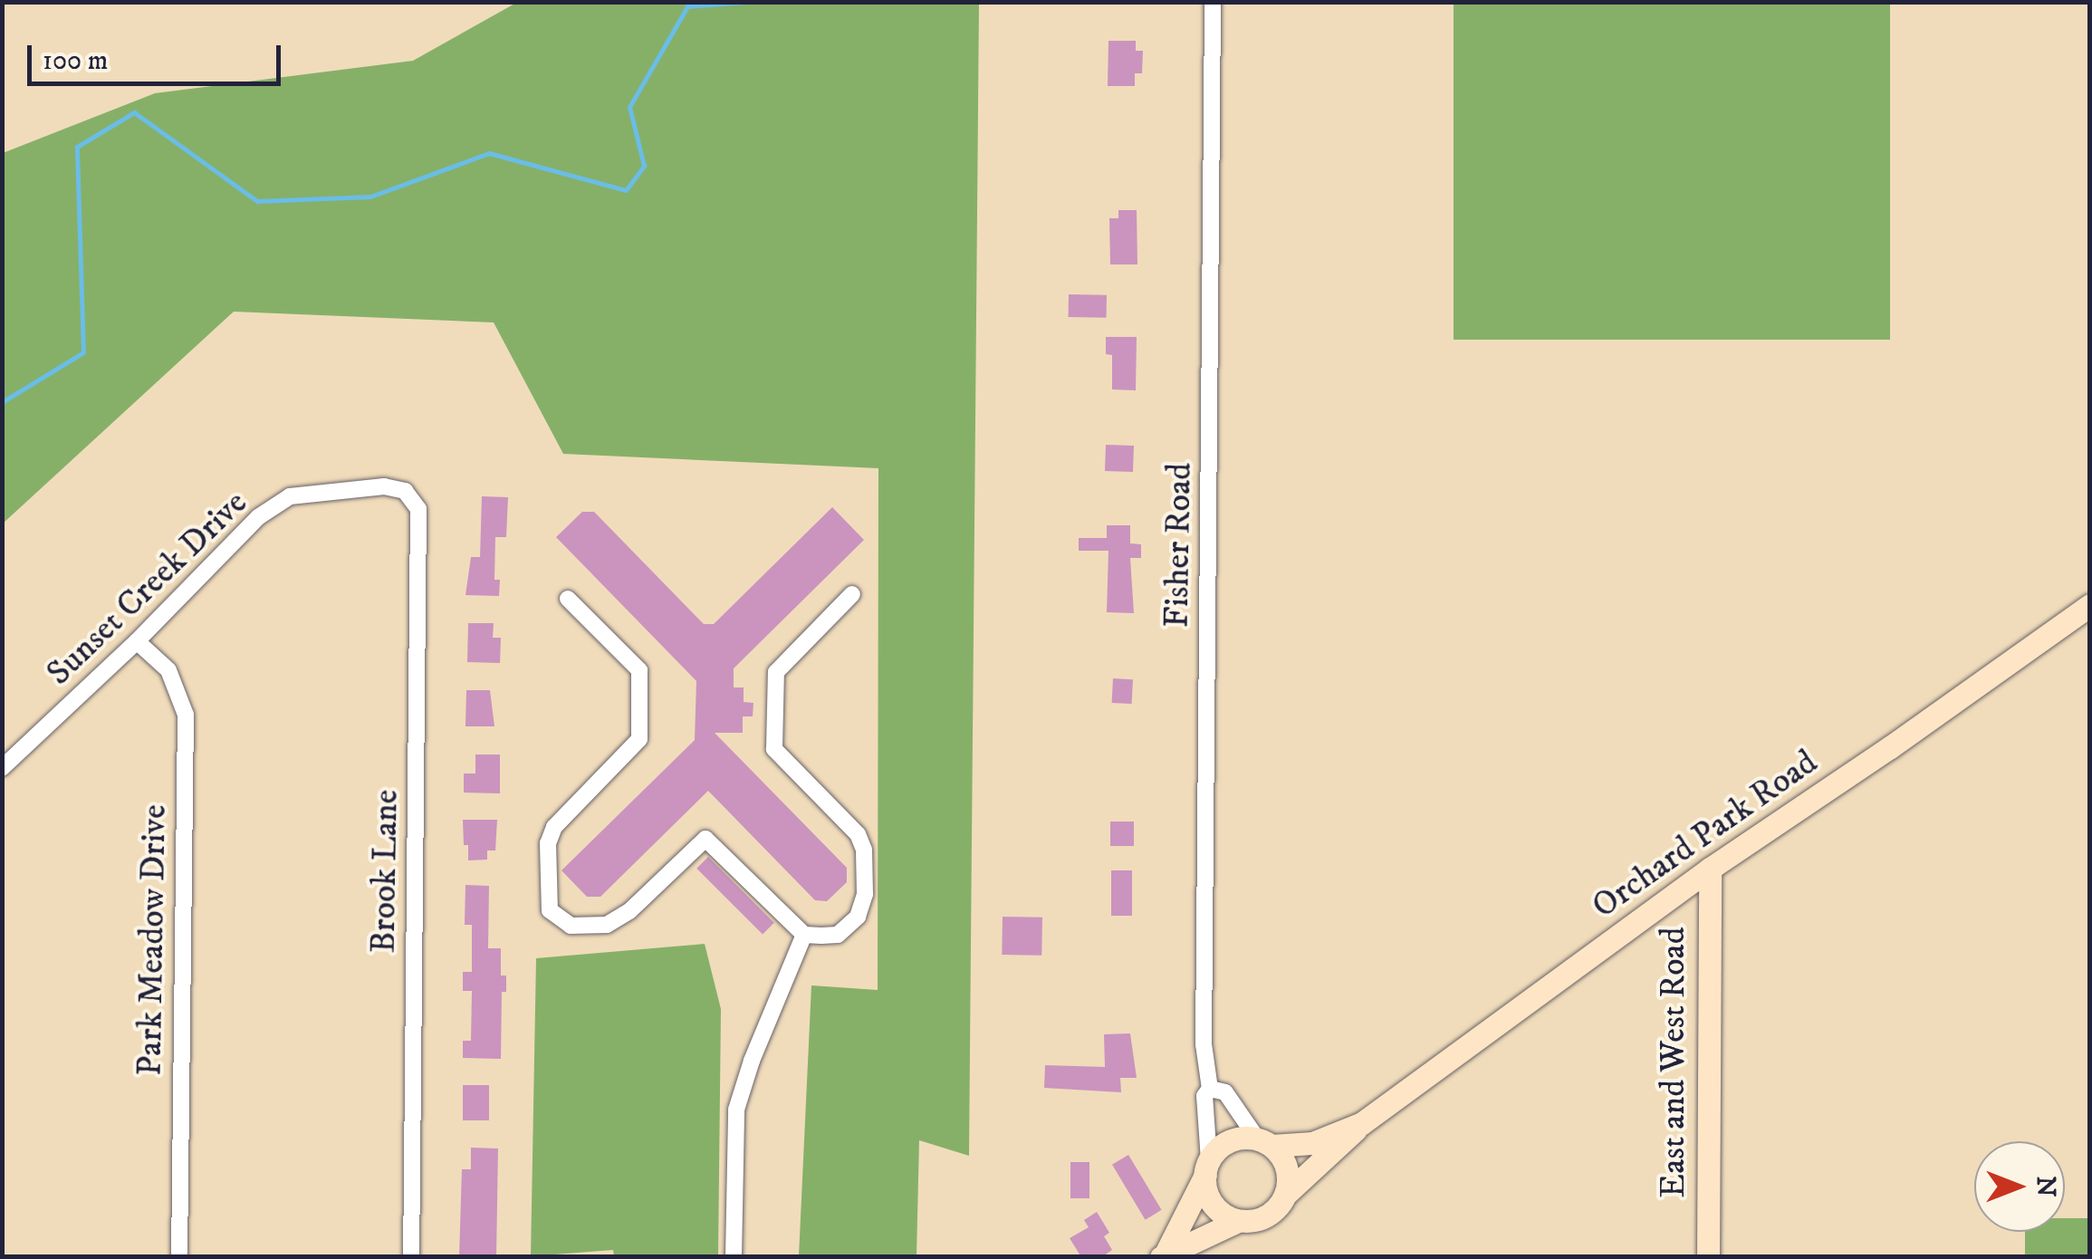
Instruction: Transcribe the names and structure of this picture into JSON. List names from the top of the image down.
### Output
{
  "streets": {
    "main road": ["Orchard Park Road", "East and West Road"],
    "street": [
      "Fisher Road",
      "Sunset Creek Drive",
      "Brook Lane",
      "Park Meadow Drive"
    ]
  },
  "crossings": [
    ["Fisher Road", "Orchard Park Road"],
    ["Sunset Creek Drive", "Brook Lane"],
    ["Sunset Creek Drive", "Park Meadow Drive"],
    ["Orchard Park Road", "East and West Road"]
  ],
  "scale_bar": "100 m",
  "north": "right"
}
